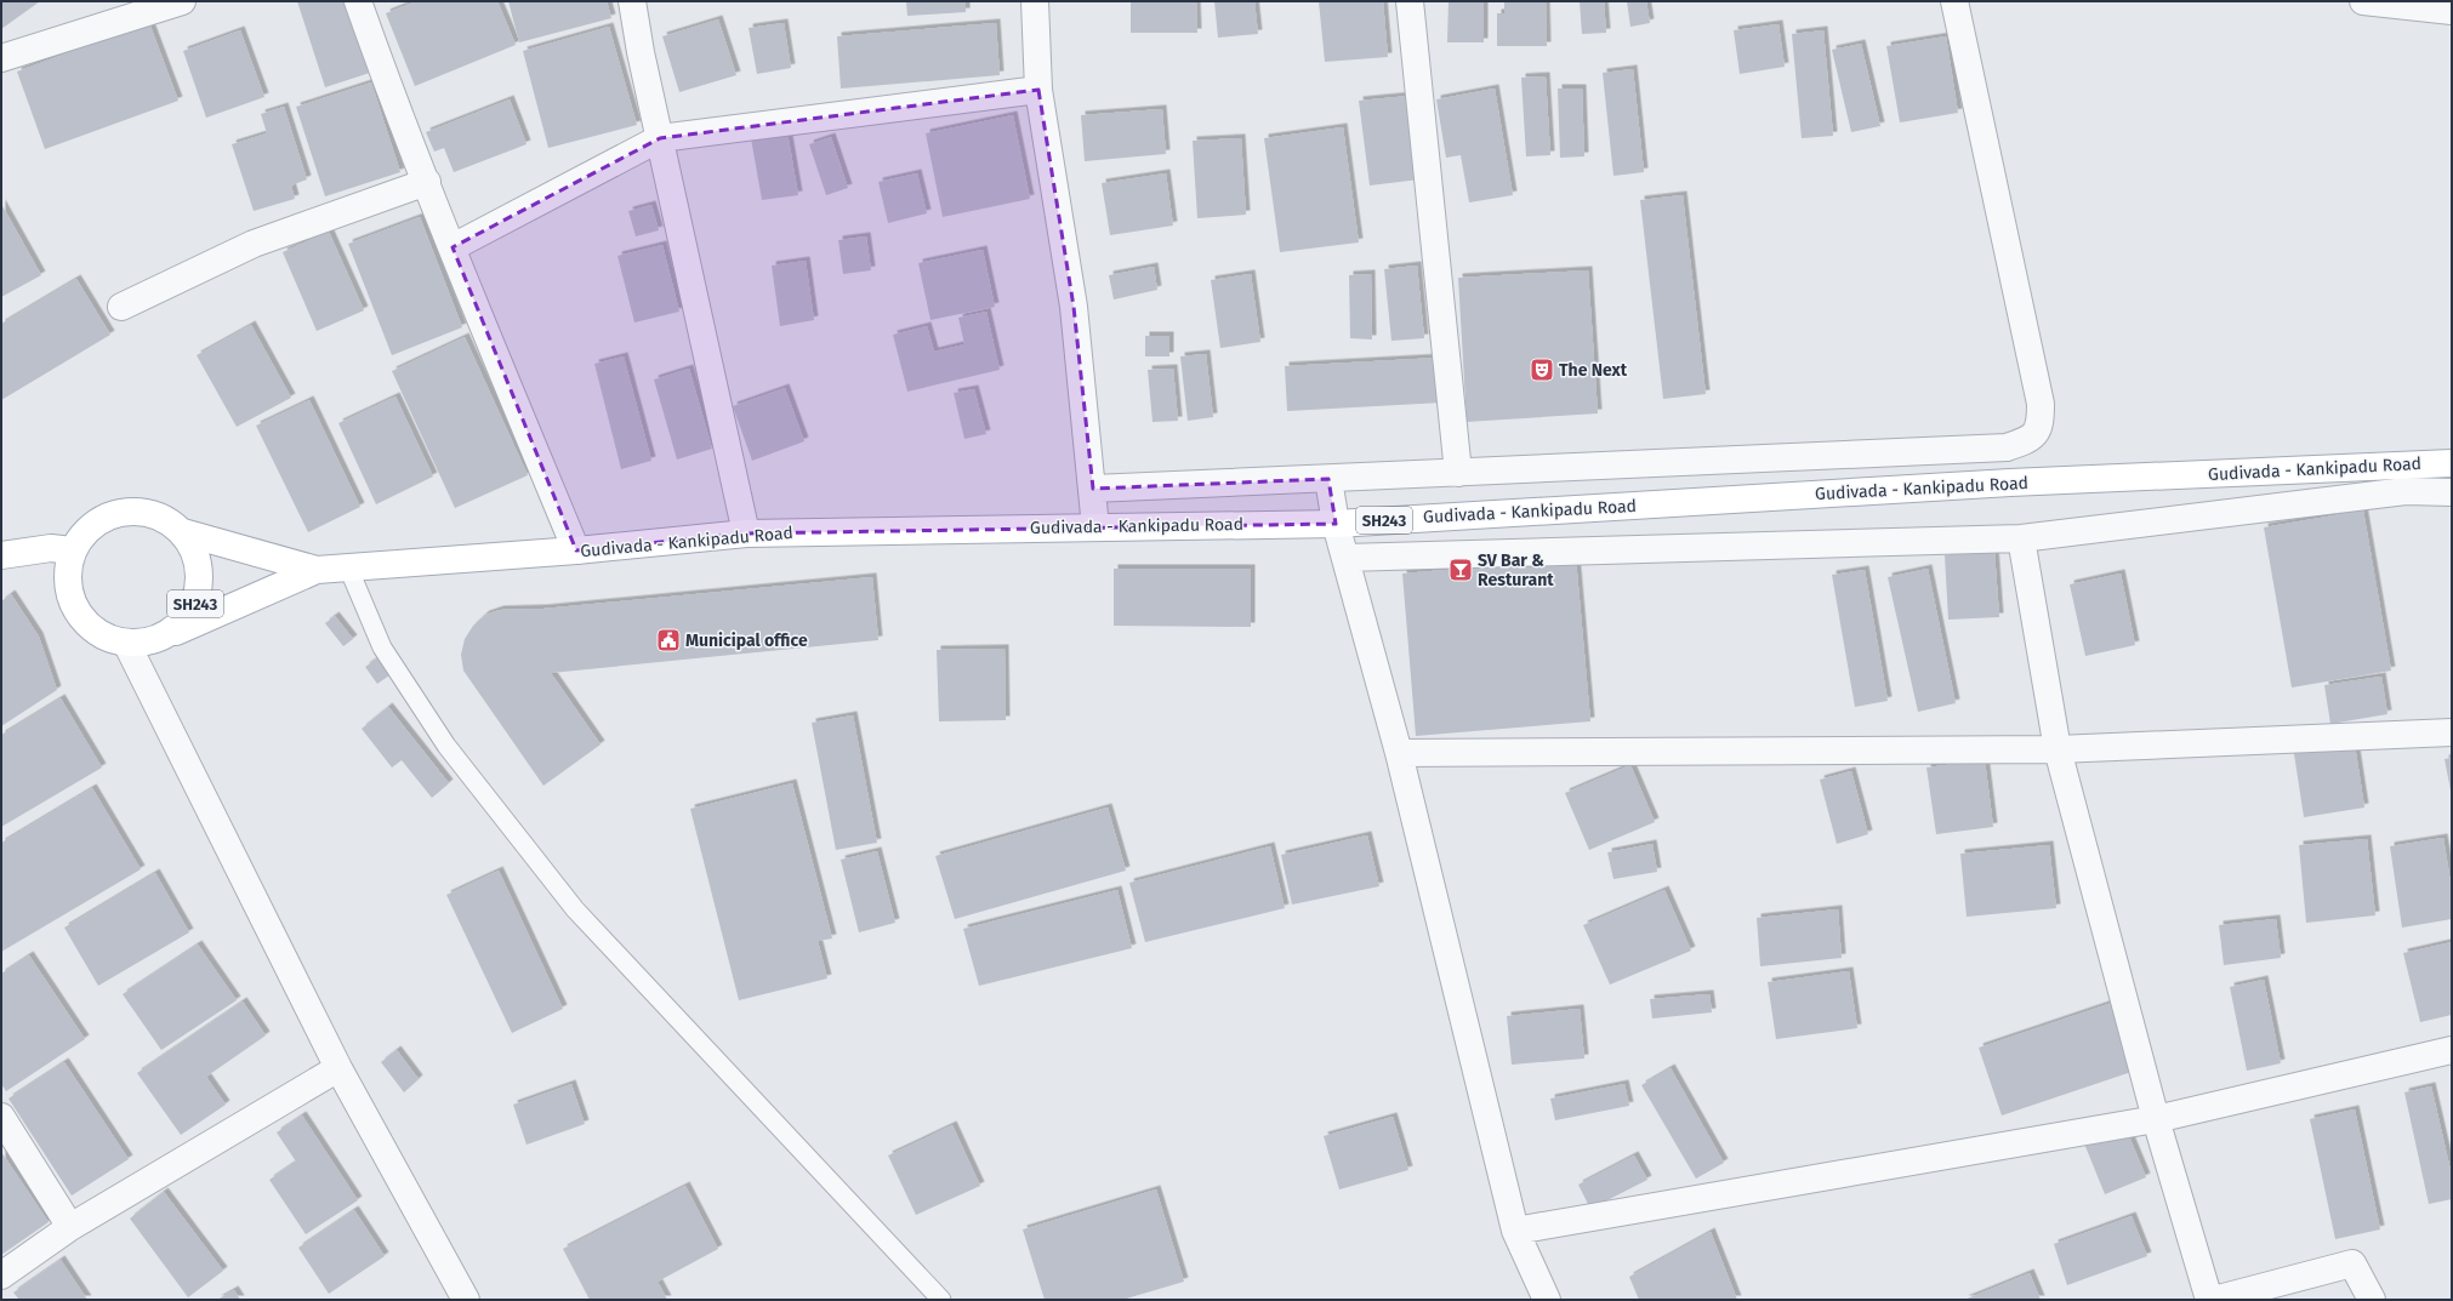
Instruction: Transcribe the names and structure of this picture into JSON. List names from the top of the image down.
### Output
{
  "streets": {
    "main road": ["Gudivada - Kankipadu Road", "SH243"]
  },
  "places": {
    "theatre": ["The Next"],
    "bar": ["SV Bar & Resturant"],
    "public building": ["Municipal office"]
  }
}
